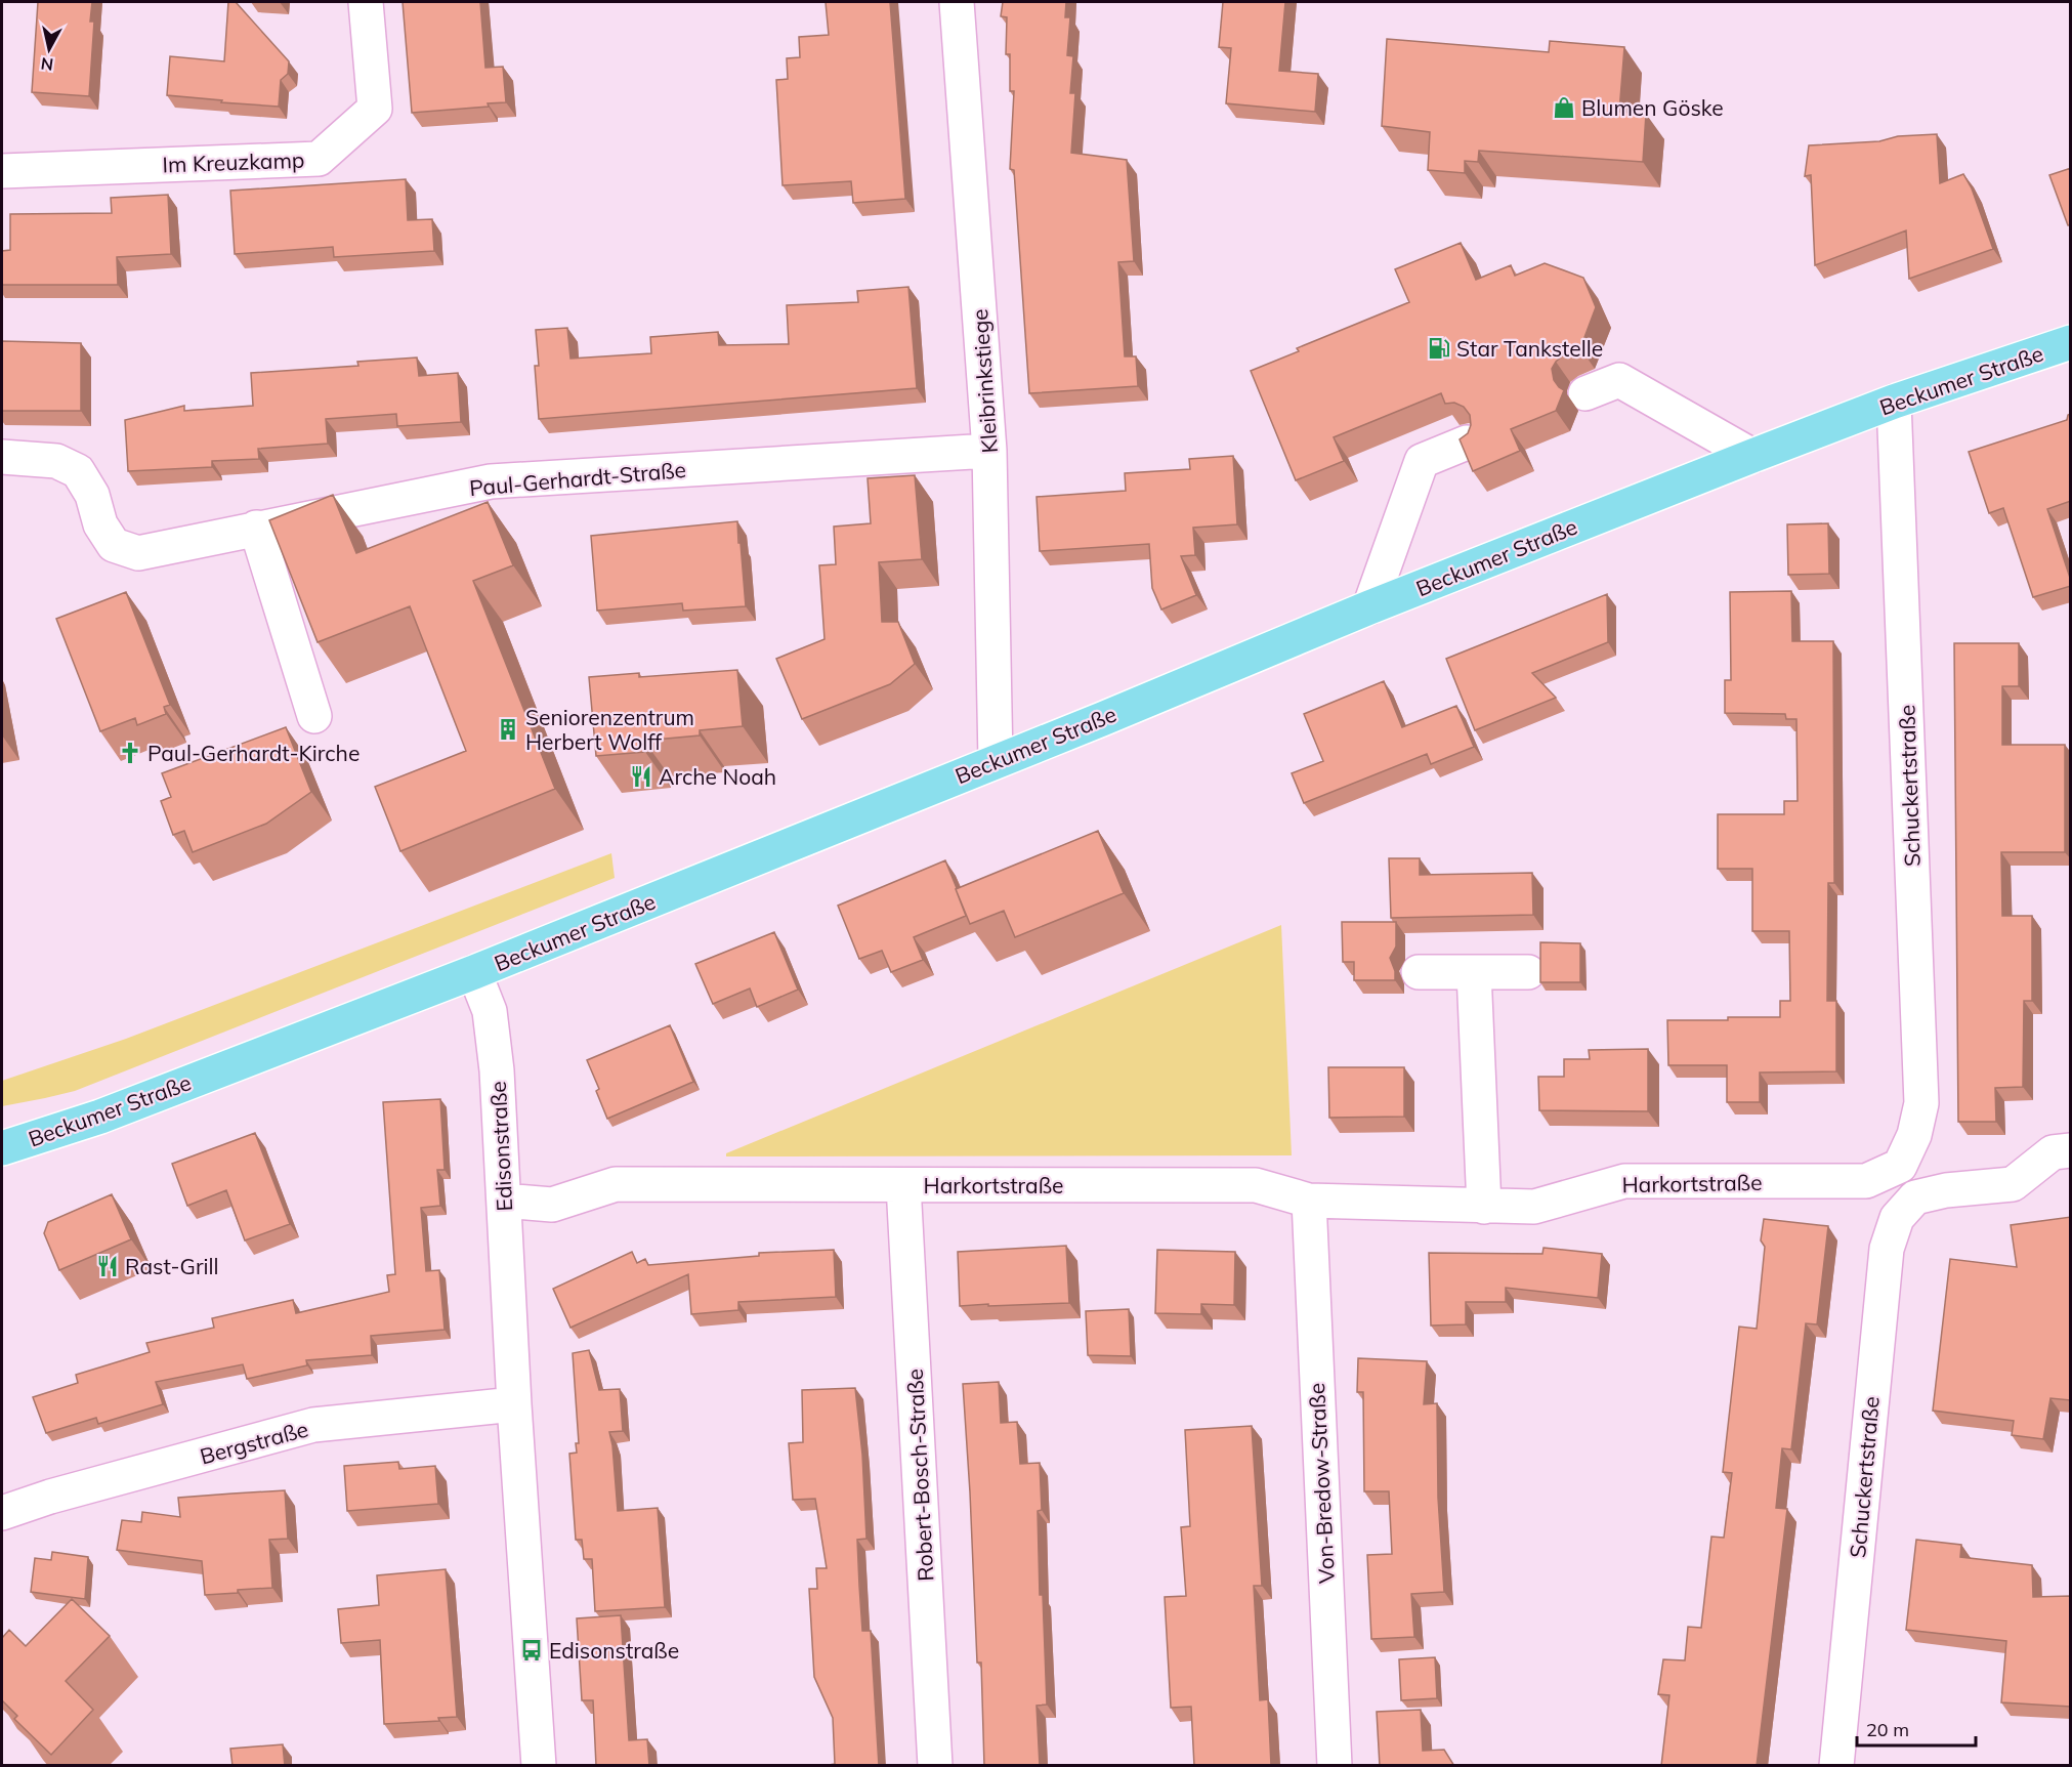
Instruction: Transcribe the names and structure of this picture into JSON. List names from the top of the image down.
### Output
{
  "streets": {
    "main road": ["Beckumer Straße"],
    "street": [
      "Im Kreuzkamp",
      "Kleibrinkstiege",
      "Paul-Gerhardt-Straße",
      "Schuckertstraße",
      "Edisonstraße",
      "Harkortstraße",
      "Bergstraße",
      "Robert-Bosch-Straße",
      "Von-Bredow-Straße"
    ]
  },
  "crossings": [
    ["Beckumer Straße", "Kleibrinkstiege"],
    ["Beckumer Straße", "Schuckertstraße"],
    ["Beckumer Straße", "Edisonstraße"],
    ["Kleibrinkstiege", "Paul-Gerhardt-Straße"],
    ["Schuckertstraße", "Harkortstraße"],
    ["Edisonstraße", "Harkortstraße"],
    ["Edisonstraße", "Bergstraße"],
    ["Harkortstraße", "Robert-Bosch-Straße"],
    ["Harkortstraße", "Von-Bredow-Straße"]
  ],
  "places": {
    "shop": ["Blumen Göske"],
    "fuel station": ["Star Tankstelle"],
    "building": ["Seniorenzentrum Herbert Wolff"],
    "church": ["Paul-Gerhardt-Kirche"],
    "restaurant": ["Arche Noah", "Rast-Grill"],
    "bus stop": ["Edisonstraße"]
  },
  "scale_bar": "20 m",
  "north": "bottom"
}
